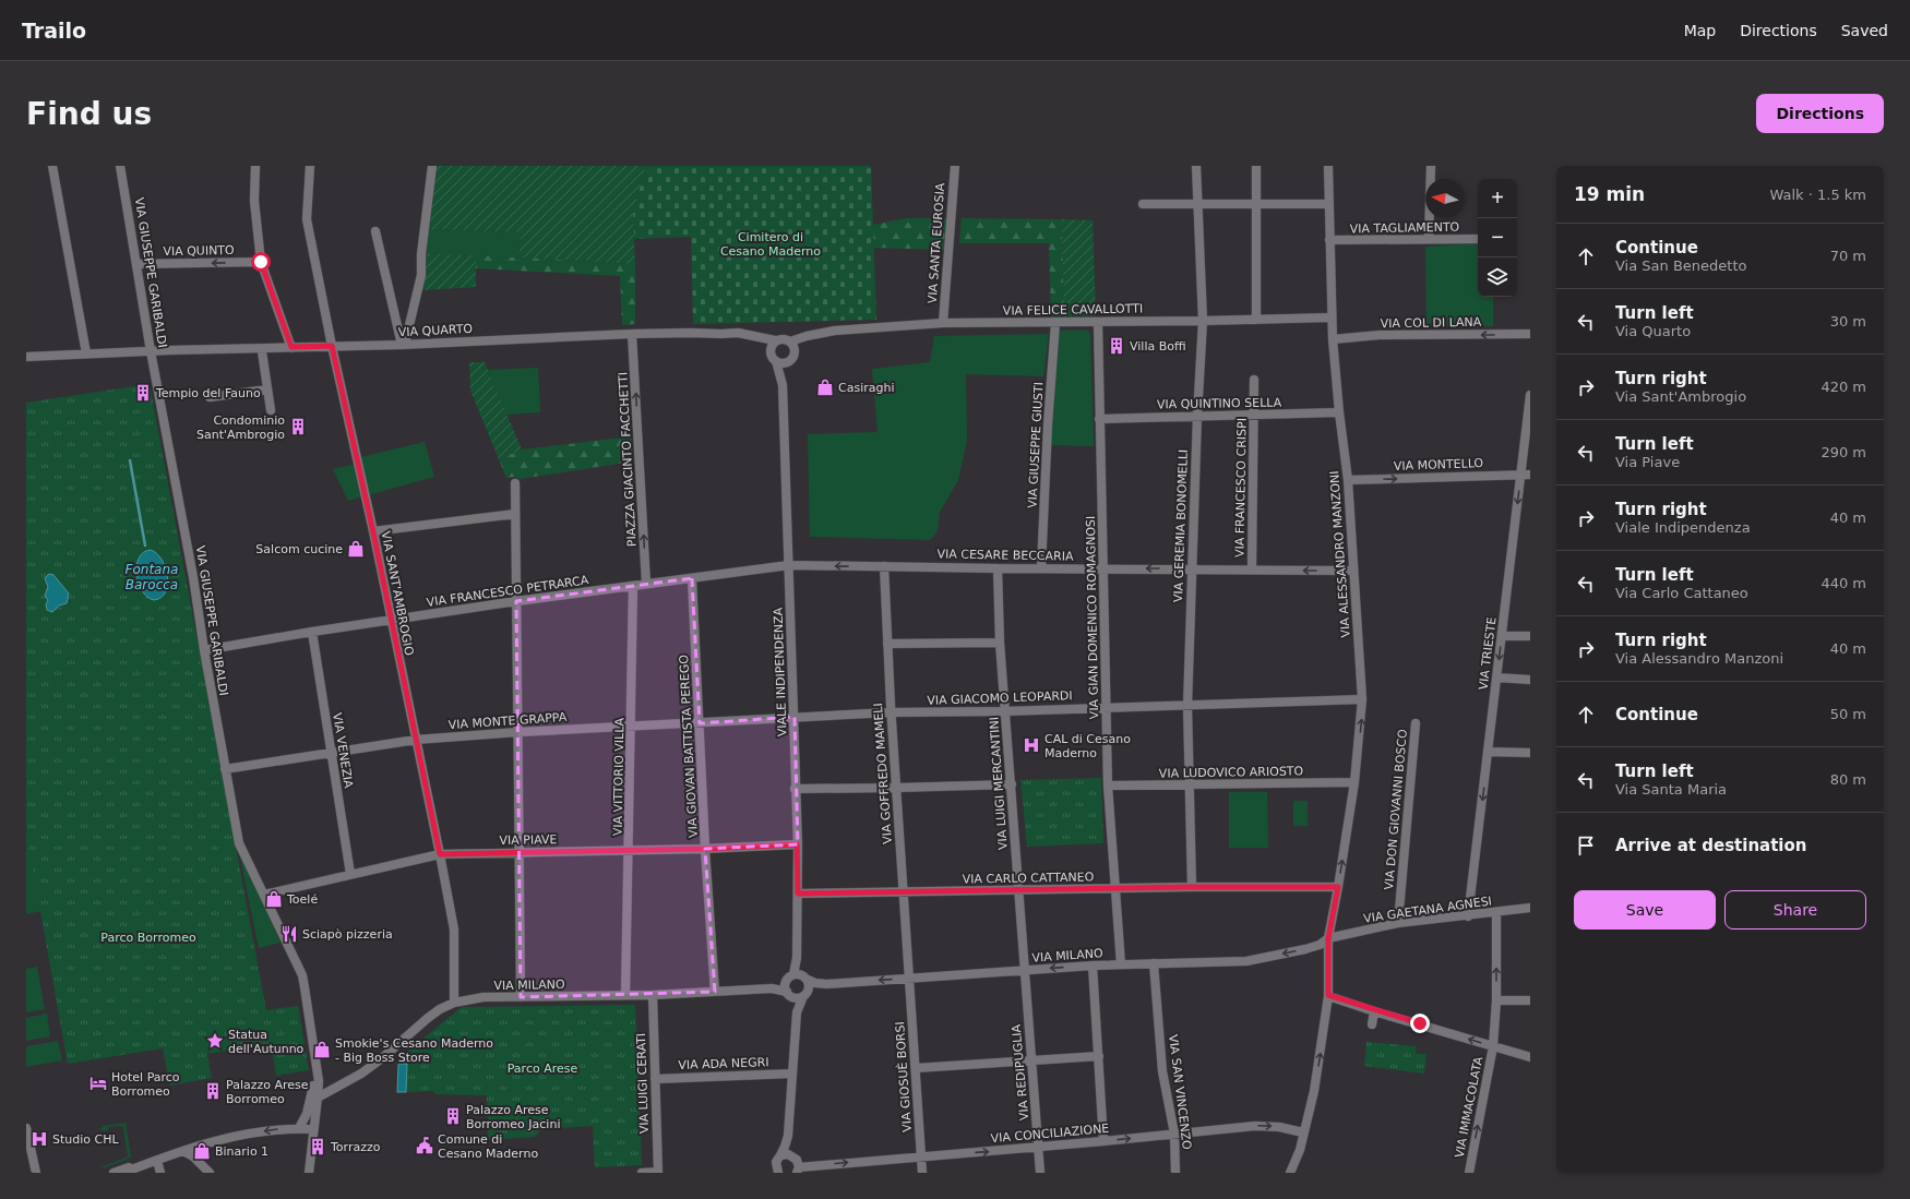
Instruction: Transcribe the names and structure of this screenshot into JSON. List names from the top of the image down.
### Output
{
  "streets": {
    "street": [
      "VIA TAGLIAMENTO",
      "VIA SANTA EUROSIA",
      "VIA QUINTO",
      "VIA GIUSEPPE GARIBALDI",
      "VIA FELICE CAVALLOTTI",
      "VIA COL DI LANA",
      "VIA QUARTO",
      "VIA QUINTINO SELLA",
      "VIA GIUSEPPE GIUSTI",
      "PIAZZA GIACINTO FACCHETTI",
      "VIA MONTELLO",
      "VIA FRANCESCO CRISPI",
      "VIA GEREMIA BONOMELLI",
      "VIA ALESSANDRO MANZONI",
      "VIA CESARE BECCARIA",
      "VIA FRANCESCO PETRARCA",
      "VIA SANT'AMBROGIO",
      "VIA GIAN DOMENICO ROMAGNOSI",
      "VIA TRIESTE",
      "VIALE INDIPENDENZA",
      "VIA GIACOMO LEOPARDI",
      "VIA MONTE GRAPPA",
      "VIA GIOVAN BATTISTA PEREGO",
      "VIA VENEZIA",
      "VIA LUDOVICO ARIOSTO",
      "VIA GOFFREDO MAMELI",
      "VIA VITTORIO VILLA",
      "VIA LUIGI MERCANTINI",
      "VIA DON GIOVANNI BOSCO",
      "VIA PIAVE",
      "VIA CARLO CATTANEO",
      "VIA GAETANA AGNESI",
      "VIA MILANO",
      "VIA ADA NEGRI",
      "VIA REDIPUGLIA",
      "VIA GIOSUÈ BORSI",
      "VIA LUIGI CERATI",
      "VIA SAN VINCENZO",
      "VIA IMMACOLATA",
      "VIA CONCILIAZIONE"
    ]
  },
  "crossings": [
    ["VIA TAGLIAMENTO", "VIA ALESSANDRO MANZONI"],
    ["VIA SANTA EUROSIA", "VIA FELICE CAVALLOTTI"],
    ["VIA QUINTO", "VIA GIUSEPPE GARIBALDI"],
    ["VIA GIUSEPPE GARIBALDI", "VIA QUARTO"],
    ["VIA GIUSEPPE GARIBALDI", "VIA FRANCESCO PETRARCA"],
    ["VIA GIUSEPPE GARIBALDI", "VIA MONTE GRAPPA"],
    ["VIA GIUSEPPE GARIBALDI", "VIA PIAVE"],
    ["VIA GIUSEPPE GARIBALDI", "VIA MILANO"],
    ["VIA FELICE CAVALLOTTI", "VIA QUARTO"],
    ["VIA FELICE CAVALLOTTI", "VIA GIUSEPPE GIUSTI"],
    ["VIA FELICE CAVALLOTTI", "VIA GEREMIA BONOMELLI"],
    ["VIA FELICE CAVALLOTTI", "VIA ALESSANDRO MANZONI"],
    ["VIA FELICE CAVALLOTTI", "VIA GIAN DOMENICO ROMAGNOSI"],
    ["VIA FELICE CAVALLOTTI", "VIALE INDIPENDENZA"],
    ["VIA COL DI LANA", "VIA ALESSANDRO MANZONI"],
    ["VIA QUARTO", "PIAZZA GIACINTO FACCHETTI"],
    ["VIA QUARTO", "VIA SANT'AMBROGIO"],
    ["VIA QUARTO", "VIALE INDIPENDENZA"],
    ["VIA QUINTINO SELLA", "VIA FRANCESCO CRISPI"],
    ["VIA QUINTINO SELLA", "VIA GEREMIA BONOMELLI"],
    ["VIA QUINTINO SELLA", "VIA ALESSANDRO MANZONI"],
    ["VIA QUINTINO SELLA", "VIA GIAN DOMENICO ROMAGNOSI"],
    ["VIA GIUSEPPE GIUSTI", "VIA CESARE BECCARIA"],
    ["PIAZZA GIACINTO FACCHETTI", "VIA FRANCESCO PETRARCA"],
    ["VIA MONTELLO", "VIA ALESSANDRO MANZONI"],
    ["VIA MONTELLO", "VIA TRIESTE"],
    ["VIA FRANCESCO CRISPI", "VIA CESARE BECCARIA"],
    ["VIA GEREMIA BONOMELLI", "VIA CESARE BECCARIA"],
    ["VIA GEREMIA BONOMELLI", "VIA GIACOMO LEOPARDI"],
    ["VIA GEREMIA BONOMELLI", "VIA LUDOVICO ARIOSTO"],
    ["VIA GEREMIA BONOMELLI", "VIA CARLO CATTANEO"],
    ["VIA ALESSANDRO MANZONI", "VIA CESARE BECCARIA"],
    ["VIA ALESSANDRO MANZONI", "VIA GIACOMO LEOPARDI"],
    ["VIA ALESSANDRO MANZONI", "VIA LUDOVICO ARIOSTO"],
    ["VIA ALESSANDRO MANZONI", "VIA CARLO CATTANEO"],
    ["VIA ALESSANDRO MANZONI", "VIA GAETANA AGNESI"],
    ["VIA ALESSANDRO MANZONI", "VIA MILANO"],
    ["VIA ALESSANDRO MANZONI", "VIA CONCILIAZIONE"],
    ["VIA CESARE BECCARIA", "VIA FRANCESCO PETRARCA"],
    ["VIA CESARE BECCARIA", "VIA GIAN DOMENICO ROMAGNOSI"],
    ["VIA CESARE BECCARIA", "VIALE INDIPENDENZA"],
    ["VIA CESARE BECCARIA", "VIA GOFFREDO MAMELI"],
    ["VIA CESARE BECCARIA", "VIA LUIGI MERCANTINI"],
    ["VIA FRANCESCO PETRARCA", "VIA SANT'AMBROGIO"],
    ["VIA FRANCESCO PETRARCA", "VIALE INDIPENDENZA"],
    ["VIA FRANCESCO PETRARCA", "VIA GIOVAN BATTISTA PEREGO"],
    ["VIA FRANCESCO PETRARCA", "VIA VENEZIA"],
    ["VIA FRANCESCO PETRARCA", "VIA VITTORIO VILLA"],
    ["VIA SANT'AMBROGIO", "VIA MONTE GRAPPA"],
    ["VIA SANT'AMBROGIO", "VIA PIAVE"],
    ["VIA SANT'AMBROGIO", "VIA MILANO"],
    ["VIA GIAN DOMENICO ROMAGNOSI", "VIA GIACOMO LEOPARDI"],
    ["VIA GIAN DOMENICO ROMAGNOSI", "VIA LUDOVICO ARIOSTO"],
    ["VIA GIAN DOMENICO ROMAGNOSI", "VIA CARLO CATTANEO"],
    ["VIA GIAN DOMENICO ROMAGNOSI", "VIA MILANO"],
    ["VIA TRIESTE", "VIA GAETANA AGNESI"],
    ["VIALE INDIPENDENZA", "VIA GIACOMO LEOPARDI"],
    ["VIALE INDIPENDENZA", "VIA MONTE GRAPPA"],
    ["VIALE INDIPENDENZA", "VIA PIAVE"],
    ["VIALE INDIPENDENZA", "VIA CARLO CATTANEO"],
    ["VIALE INDIPENDENZA", "VIA MILANO"],
    ["VIA GIACOMO LEOPARDI", "VIA MONTE GRAPPA"],
    ["VIA GIACOMO LEOPARDI", "VIA GOFFREDO MAMELI"],
    ["VIA GIACOMO LEOPARDI", "VIA LUIGI MERCANTINI"],
    ["VIA MONTE GRAPPA", "VIA GIOVAN BATTISTA PEREGO"],
    ["VIA MONTE GRAPPA", "VIA VENEZIA"],
    ["VIA MONTE GRAPPA", "VIA VITTORIO VILLA"],
    ["VIA GIOVAN BATTISTA PEREGO", "VIA PIAVE"],
    ["VIA GIOVAN BATTISTA PEREGO", "VIA MILANO"],
    ["VIA VENEZIA", "VIA PIAVE"],
    ["VIA GOFFREDO MAMELI", "VIA CARLO CATTANEO"],
    ["VIA GOFFREDO MAMELI", "VIA MILANO"],
    ["VIA GOFFREDO MAMELI", "VIA GIOSUÈ BORSI"],
    ["VIA VITTORIO VILLA", "VIA PIAVE"],
    ["VIA VITTORIO VILLA", "VIA MILANO"],
    ["VIA LUIGI MERCANTINI", "VIA CARLO CATTANEO"],
    ["VIA LUIGI MERCANTINI", "VIA MILANO"],
    ["VIA LUIGI MERCANTINI", "VIA REDIPUGLIA"],
    ["VIA DON GIOVANNI BOSCO", "VIA GAETANA AGNESI"],
    ["VIA GAETANA AGNESI", "VIA MILANO"],
    ["VIA GAETANA AGNESI", "VIA IMMACOLATA"],
    ["VIA MILANO", "VIA REDIPUGLIA"],
    ["VIA MILANO", "VIA GIOSUÈ BORSI"],
    ["VIA MILANO", "VIA LUIGI CERATI"],
    ["VIA MILANO", "VIA SAN VINCENZO"],
    ["VIA ADA NEGRI", "VIA LUIGI CERATI"],
    ["VIA REDIPUGLIA", "VIA CONCILIAZIONE"],
    ["VIA GIOSUÈ BORSI", "VIA CONCILIAZIONE"],
    ["VIA SAN VINCENZO", "VIA CONCILIAZIONE"]
  ],
  "one_way": [
    "VIA QUINTO",
    "VIA COL DI LANA",
    "PIAZZA GIACINTO FACCHETTI",
    "VIA MONTELLO",
    "VIA CESARE BECCARIA",
    "VIA TRIESTE",
    "VIA IMMACOLATA",
    "VIA CONCILIAZIONE"
  ],
  "water": ["Fontana Barocca"],
  "parks": ["Cimitero di Cesano Maderno", "Parco Borromeo", "Parco Arese"],
  "places": {
    "building": [
      "Villa Boffi",
      "Tempio del Fauno",
      "Condominio Sant'Ambrogio",
      "Palazzo Arese Borromeo",
      "Palazzo Arese Borromeo Jacini",
      "Torrazzo"
    ],
    "shop": [
      "Casiraghi",
      "Salcom cucine",
      "Toelé",
      "Smokie's Cesano Maderno - Big Boss Store",
      "Binario 1"
    ],
    "hospital": ["CAL di Cesano Maderno", "Studio CHL"],
    "restaurant": ["Sciapò pizzeria"],
    "place": ["Statua dell'Autunno"],
    "hotel": ["Hotel Parco Borromeo"],
    "public building": ["Comune di Cesano Maderno"]
  },
  "north": "left",
  "page": {
    "header": "Trailo",
    "nav": ["Map", "Directions", "Saved"],
    "buttons": [
      "Directions",
      ["Save", "Share"]
    ],
    "title": "Find us",
    "heading": ["19 min", "Walk · 1.5 km"],
    "map_buttons": ["+", "−"],
    "list": [
      ["Continue", "Via San Benedetto", "70 m"],
      ["Turn left", "Via Quarto", "30 m"],
      ["Turn right", "Via Sant'Ambrogio", "420 m"],
      ["Turn left", "Via Piave", "290 m"],
      ["Turn right", "Viale Indipendenza", "40 m"],
      ["Turn left", "Via Carlo Cattaneo", "440 m"],
      ["Turn right", "Via Alessandro Manzoni", "40 m"],
      ["Continue", "50 m"],
      ["Turn left", "Via Santa Maria", "80 m"],
      "Arrive at destination"
    ]
  }
}
